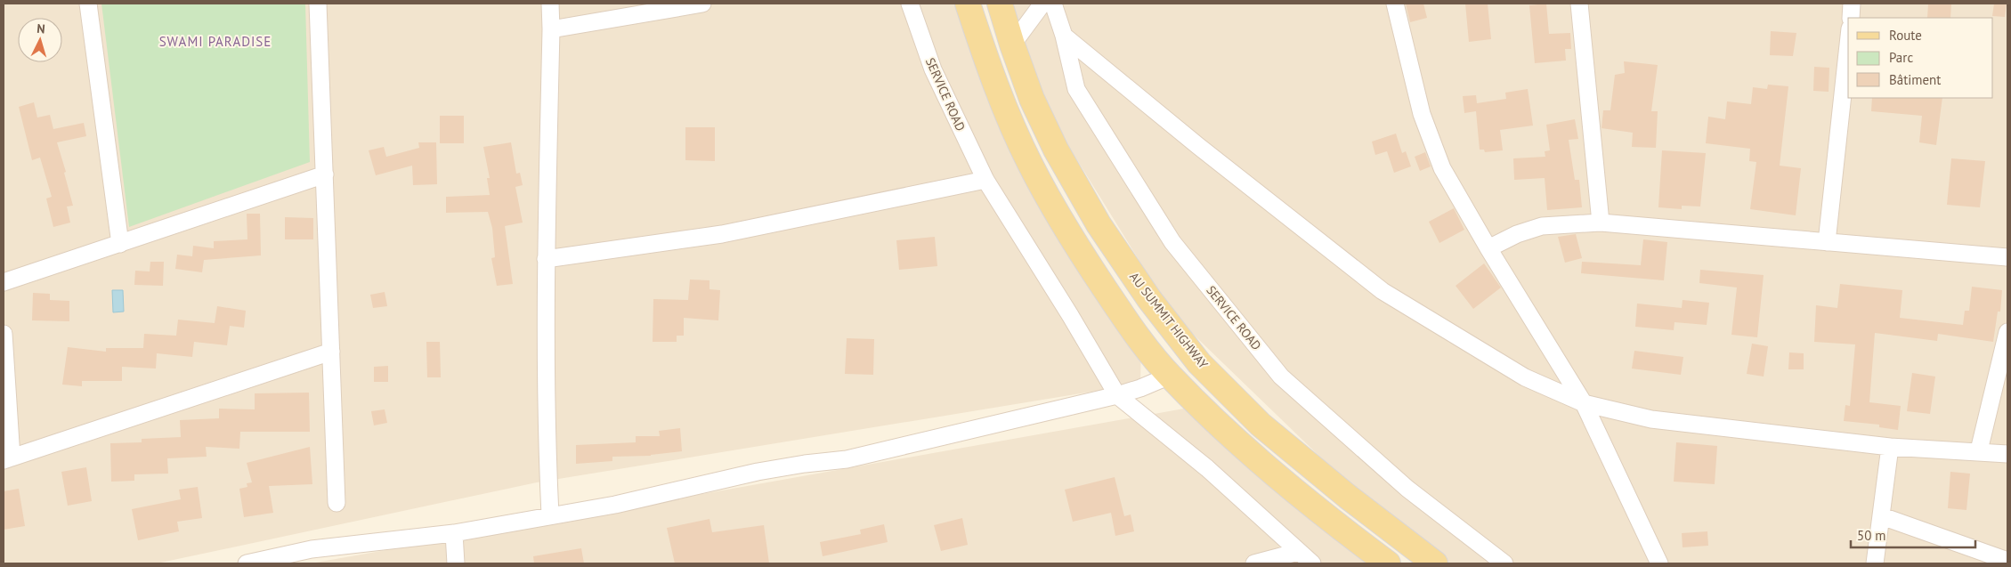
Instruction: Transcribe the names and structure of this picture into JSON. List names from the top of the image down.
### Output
{
  "streets": {
    "main road": ["AU SUMMIT HIGHWAY"],
    "street": ["SERVICE ROAD"]
  },
  "districts": ["SWAMI PARADISE"],
  "legend": ["Route", "Parc", "Bâtiment"],
  "scale_bar": "50 m",
  "north": "top"
}
